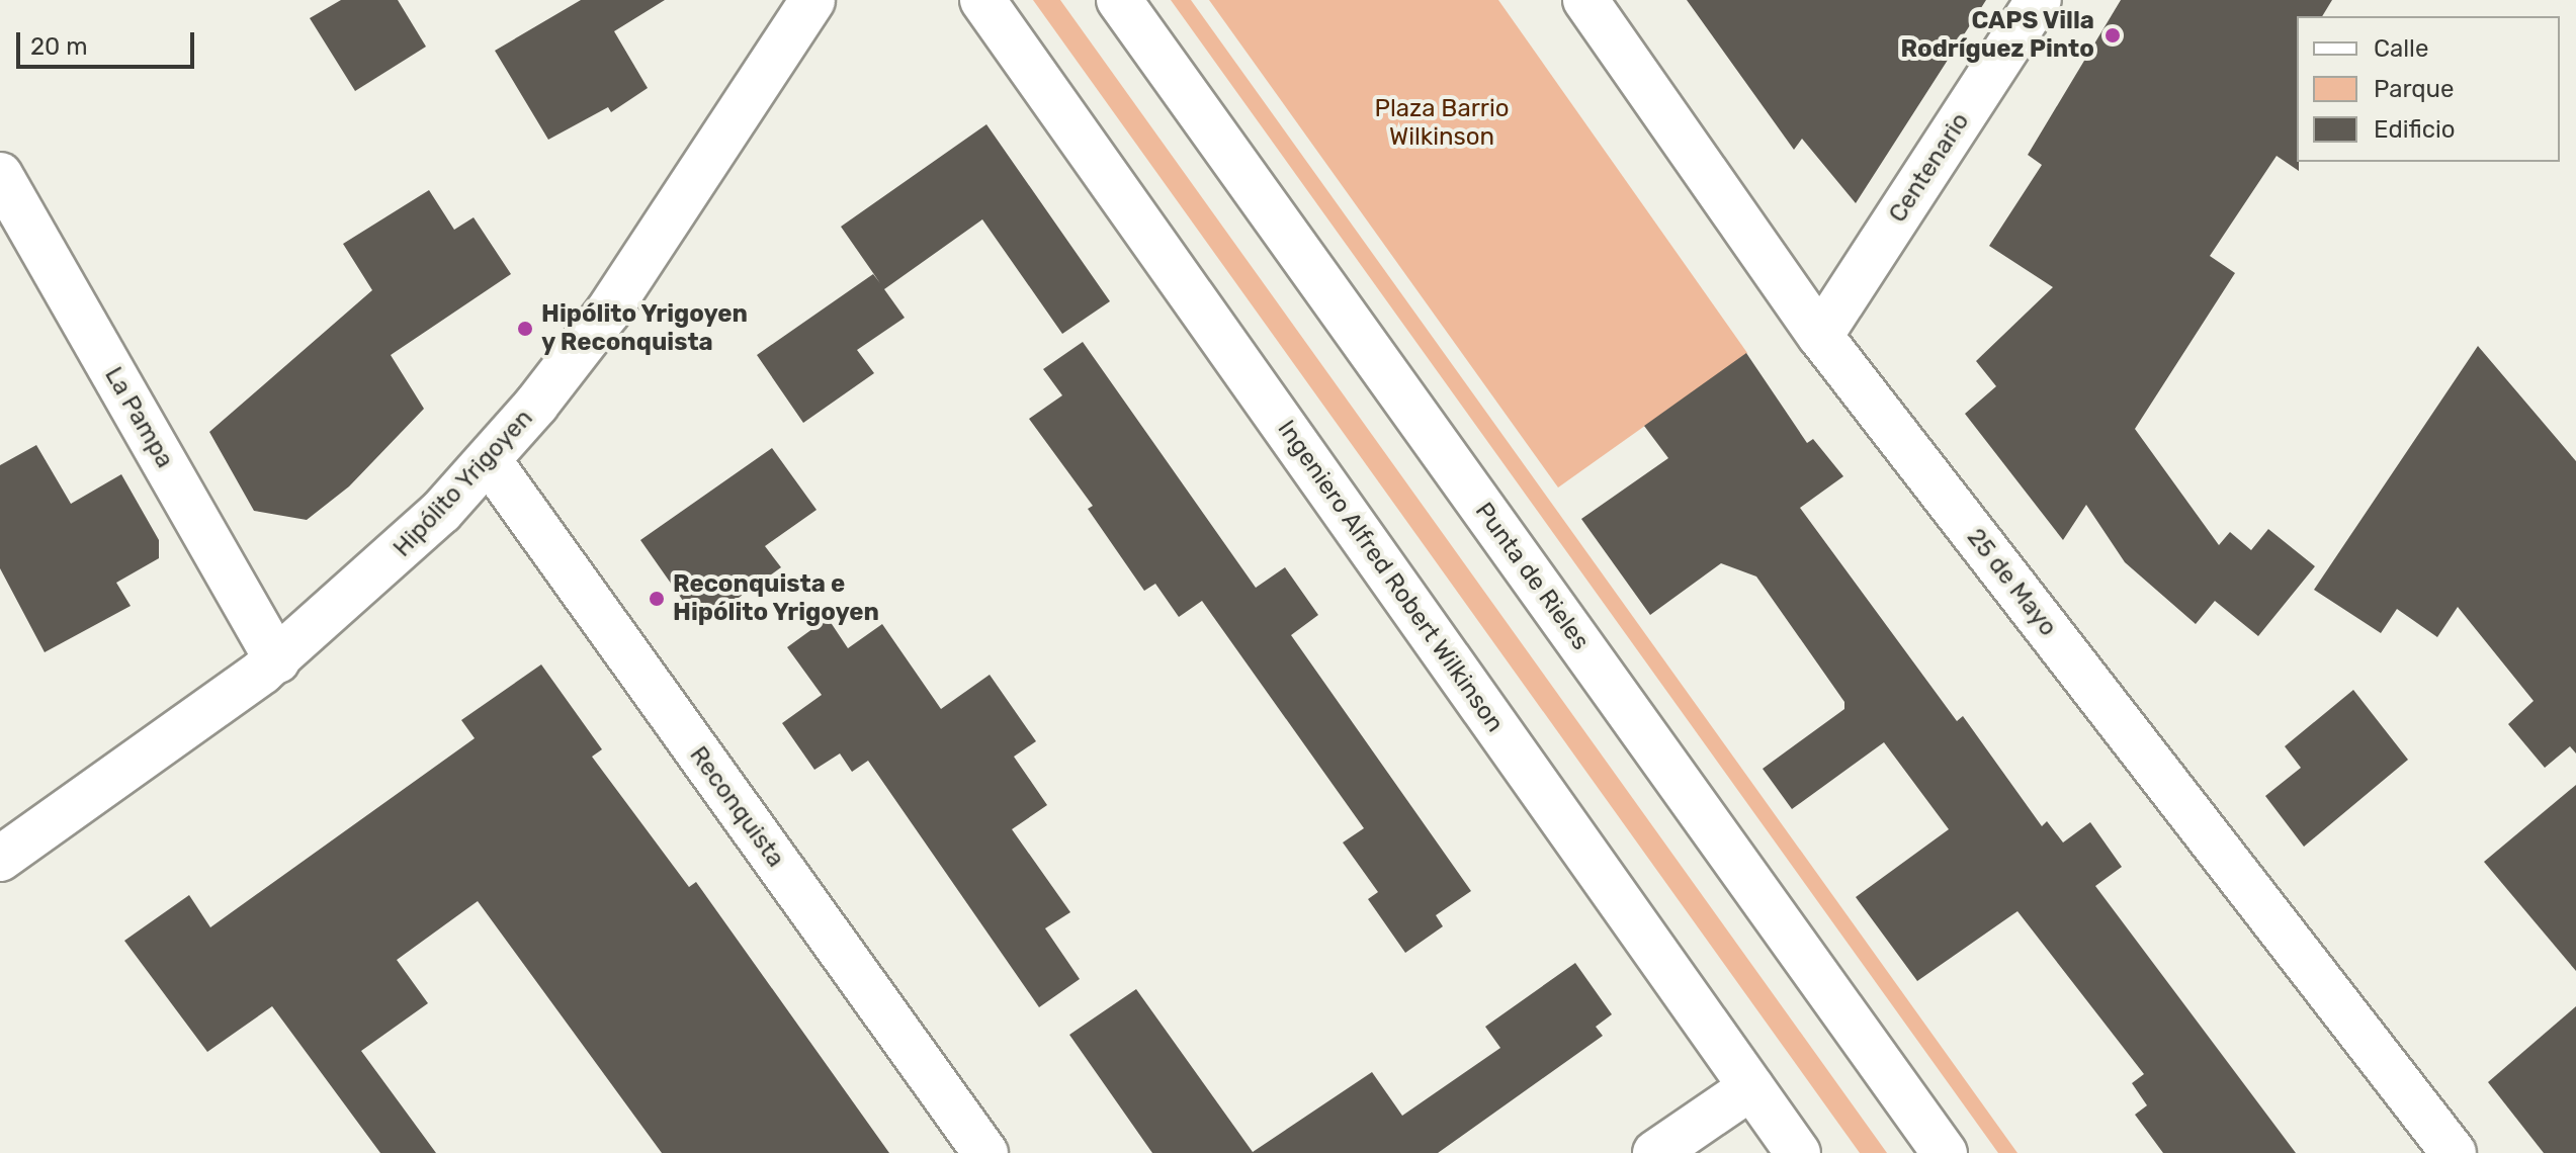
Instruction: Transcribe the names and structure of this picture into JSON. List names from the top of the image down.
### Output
{
  "streets": {
    "street": [
      "Centenario",
      "La Pampa",
      "Hipólito Yrigoyen",
      "Ingeniero Alfred Robert Wilkinson",
      "Punta de Rieles",
      "25 de Mayo",
      "Reconquista"
    ]
  },
  "crossings": [
    ["Centenario", "25 de Mayo"],
    ["La Pampa", "Hipólito Yrigoyen"],
    ["Hipólito Yrigoyen", "Reconquista"]
  ],
  "parks": ["Plaza Barrio Wilkinson"],
  "places": ["CAPS Villa Rodríguez Pinto", "Hipólito Yrigoyen y Reconquista", "Reconquista e Hipólito Yrigoyen"],
  "legend": ["Calle", "Parque", "Edificio"],
  "scale_bar": "20 m"
}
